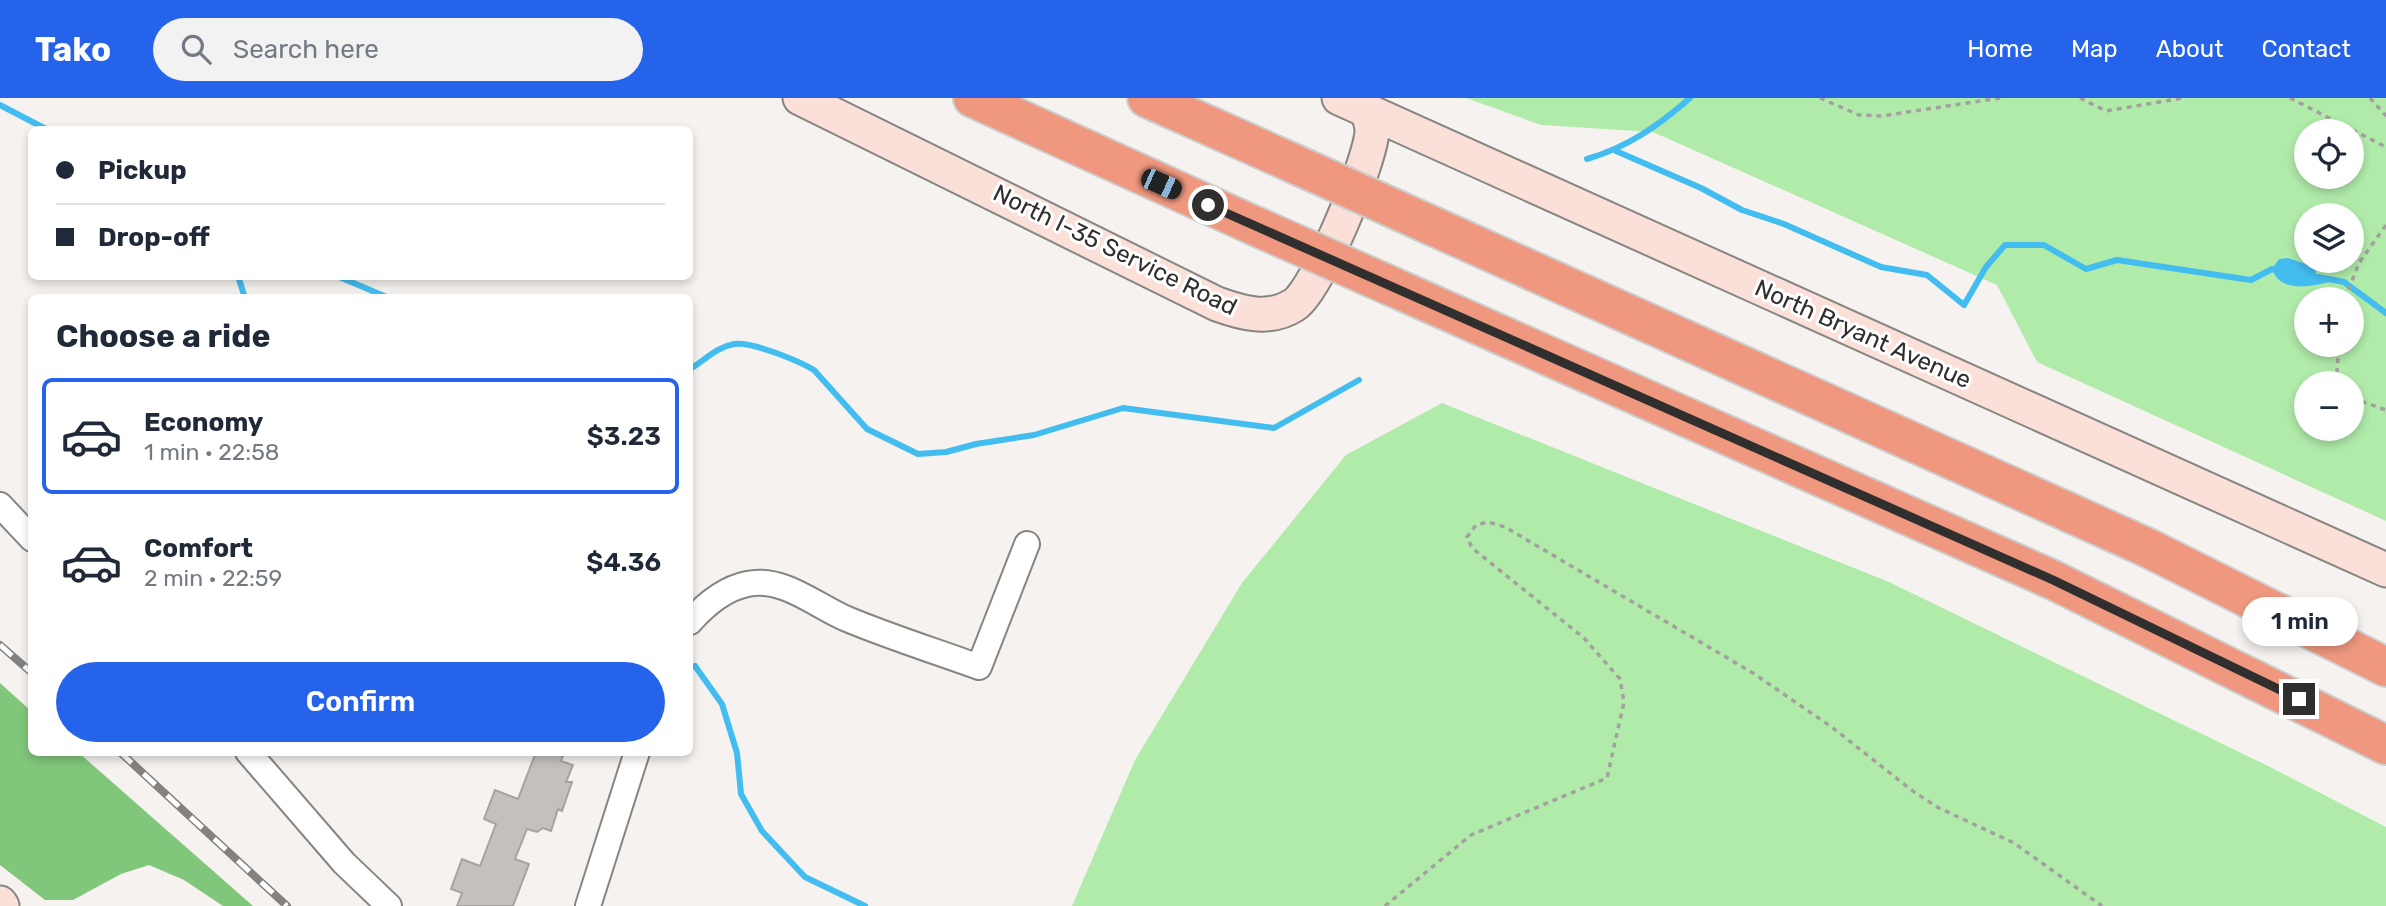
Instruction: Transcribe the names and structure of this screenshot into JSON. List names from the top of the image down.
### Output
{
  "streets": {
    "street": ["North I-35 Service Road", "North Bryant Avenue"]
  },
  "crossings": [
    ["North I-35 Service Road", "North Bryant Avenue"]
  ],
  "page": {
    "header": "Tako",
    "search": "Search here",
    "nav": [
      "Home",
      "Map",
      "About",
      "Contact"
    ],
    "map_buttons": ["+", "−"],
    "banner": ["Pickup", "Drop-off"],
    "heading": "Choose a ride",
    "list": [
      {
        "name": "Economy",
        "note": "1 min · 22:58",
        "value": "$3.23"
      },
      {
        "name": "Comfort",
        "note": "2 min · 22:59",
        "value": "$4.36"
      }
    ],
    "bubble": "1 min",
    "buttons": "Confirm"
  }
}
